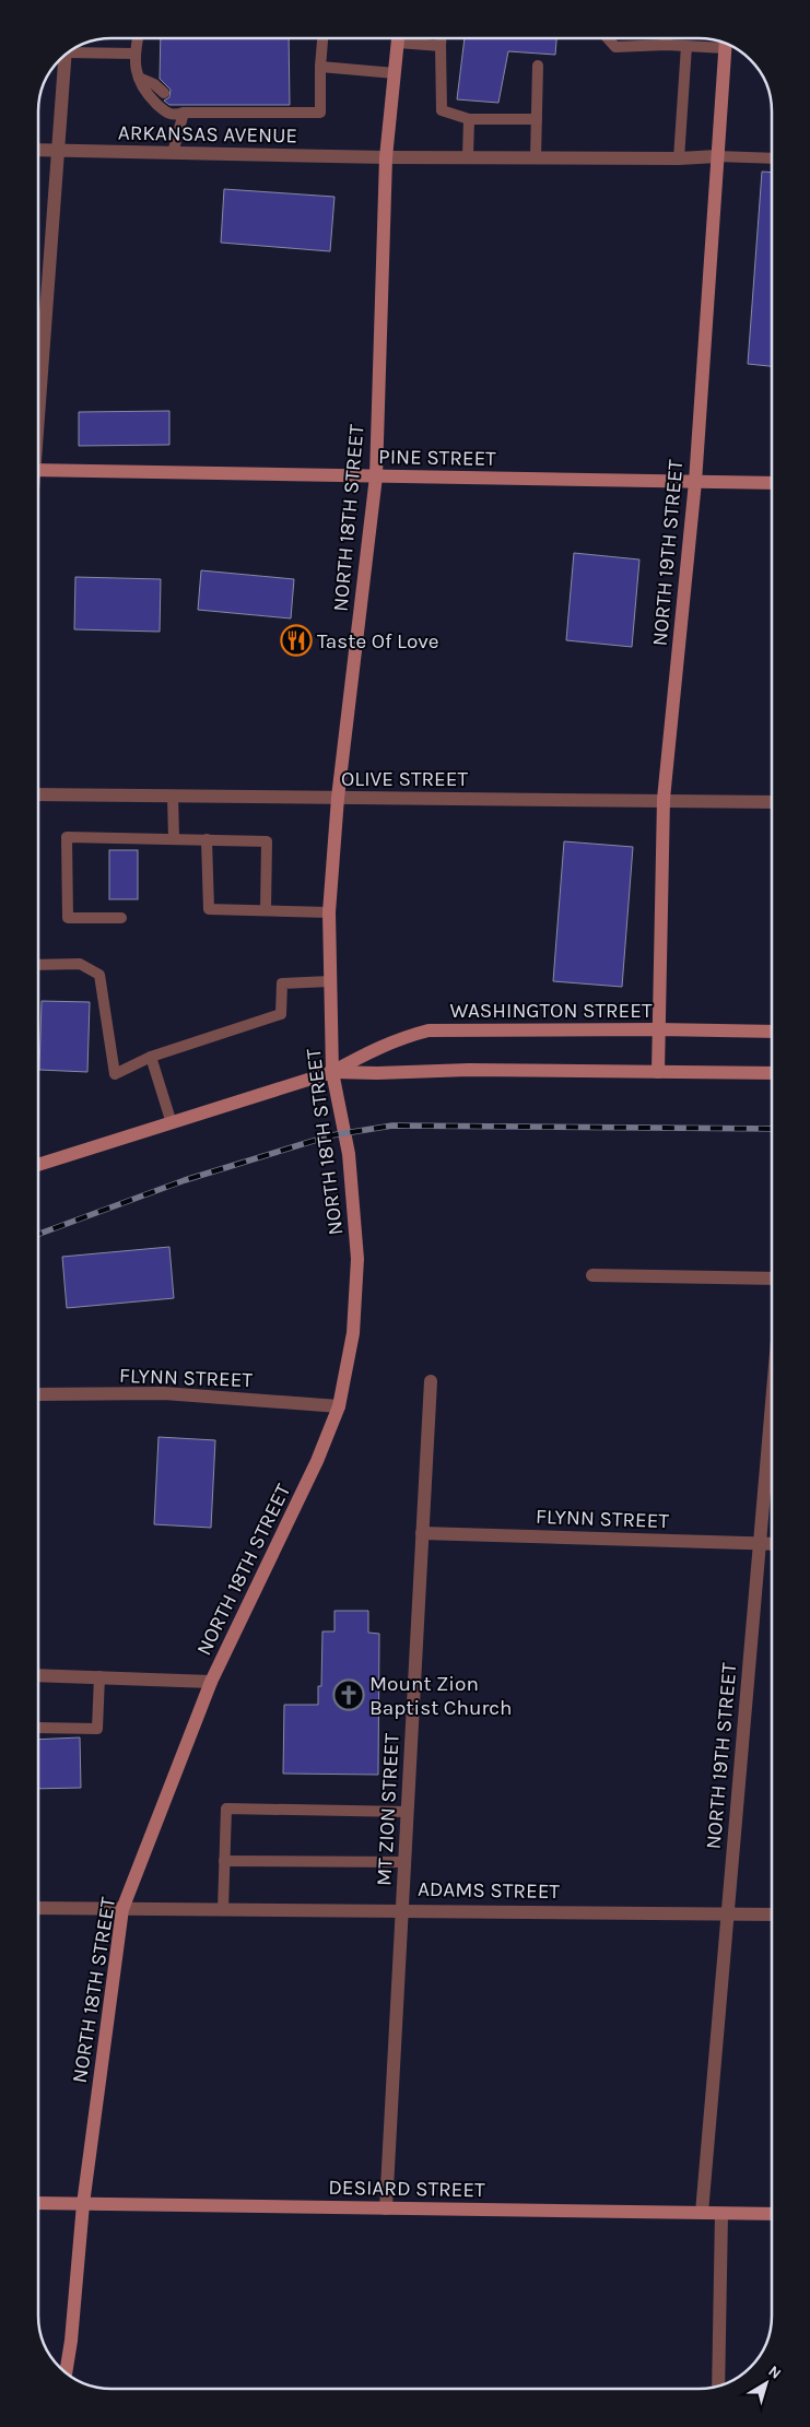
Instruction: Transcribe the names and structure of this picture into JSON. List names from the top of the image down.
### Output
{
  "streets": {
    "street": [
      "ARKANSAS AVENUE",
      "PINE STREET",
      "NORTH 18TH STREET",
      "NORTH 19TH STREET",
      "OLIVE STREET",
      "WASHINGTON STREET",
      "FLYNN STREET",
      "MT ZION STREET",
      "ADAMS STREET",
      "DESIARD STREET"
    ]
  },
  "crossings": [
    ["ARKANSAS AVENUE", "NORTH 18TH STREET"],
    ["ARKANSAS AVENUE", "NORTH 19TH STREET"],
    ["PINE STREET", "NORTH 18TH STREET"],
    ["PINE STREET", "NORTH 19TH STREET"],
    ["NORTH 18TH STREET", "OLIVE STREET"],
    ["NORTH 18TH STREET", "WASHINGTON STREET"],
    ["NORTH 18TH STREET", "FLYNN STREET"],
    ["NORTH 18TH STREET", "ADAMS STREET"],
    ["NORTH 18TH STREET", "DESIARD STREET"],
    ["NORTH 19TH STREET", "OLIVE STREET"],
    ["NORTH 19TH STREET", "WASHINGTON STREET"],
    ["NORTH 19TH STREET", "FLYNN STREET"],
    ["NORTH 19TH STREET", "ADAMS STREET"],
    ["NORTH 19TH STREET", "DESIARD STREET"],
    ["FLYNN STREET", "MT ZION STREET"],
    ["MT ZION STREET", "ADAMS STREET"],
    ["MT ZION STREET", "DESIARD STREET"]
  ],
  "places": {
    "restaurant": ["Taste Of Love"],
    "church": ["Mount Zion Baptist Church"]
  },
  "north": "top right"
}
